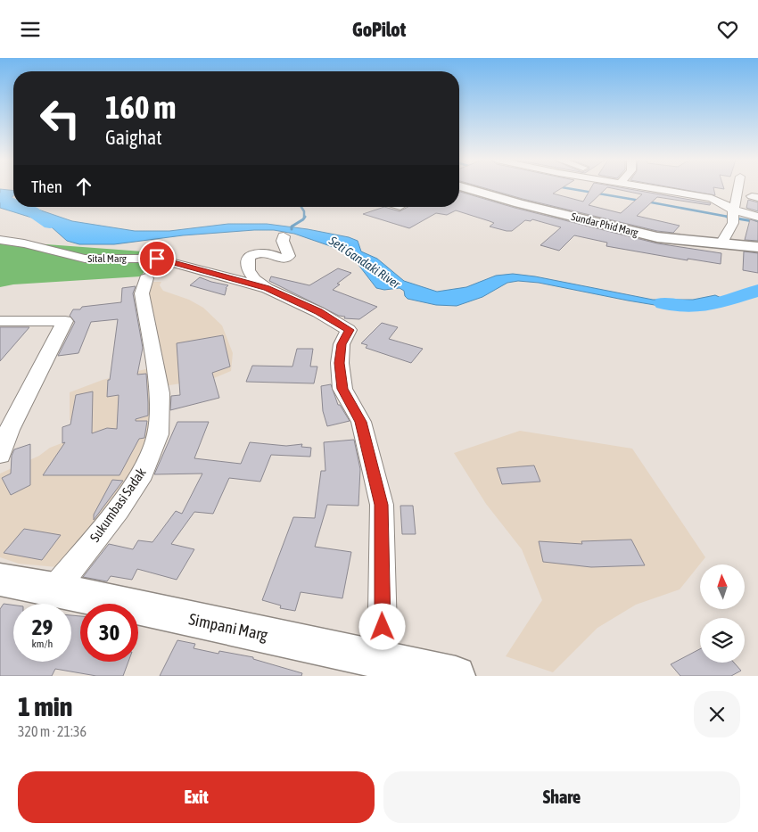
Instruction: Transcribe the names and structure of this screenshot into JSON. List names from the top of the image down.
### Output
{
  "streets": {
    "main road": ["Sundar Phid Marg", "Simpani Marg"],
    "street": ["Sital Marg", "Sukumbasi Sadak"]
  },
  "crossings": [
    ["Sukumbasi Sadak", "Simpani Marg"]
  ],
  "water": ["Seti Gandaki River"],
  "north": "top",
  "page": {
    "header": "GoPilot",
    "turn": ["160 m", "Gaighat"],
    "then": "Then",
    "speed": "29 km/h",
    "limit": "30",
    "heading": ["1 min", "320 m · 21:36"],
    "buttons": ["Exit", "Share"]
  }
}
